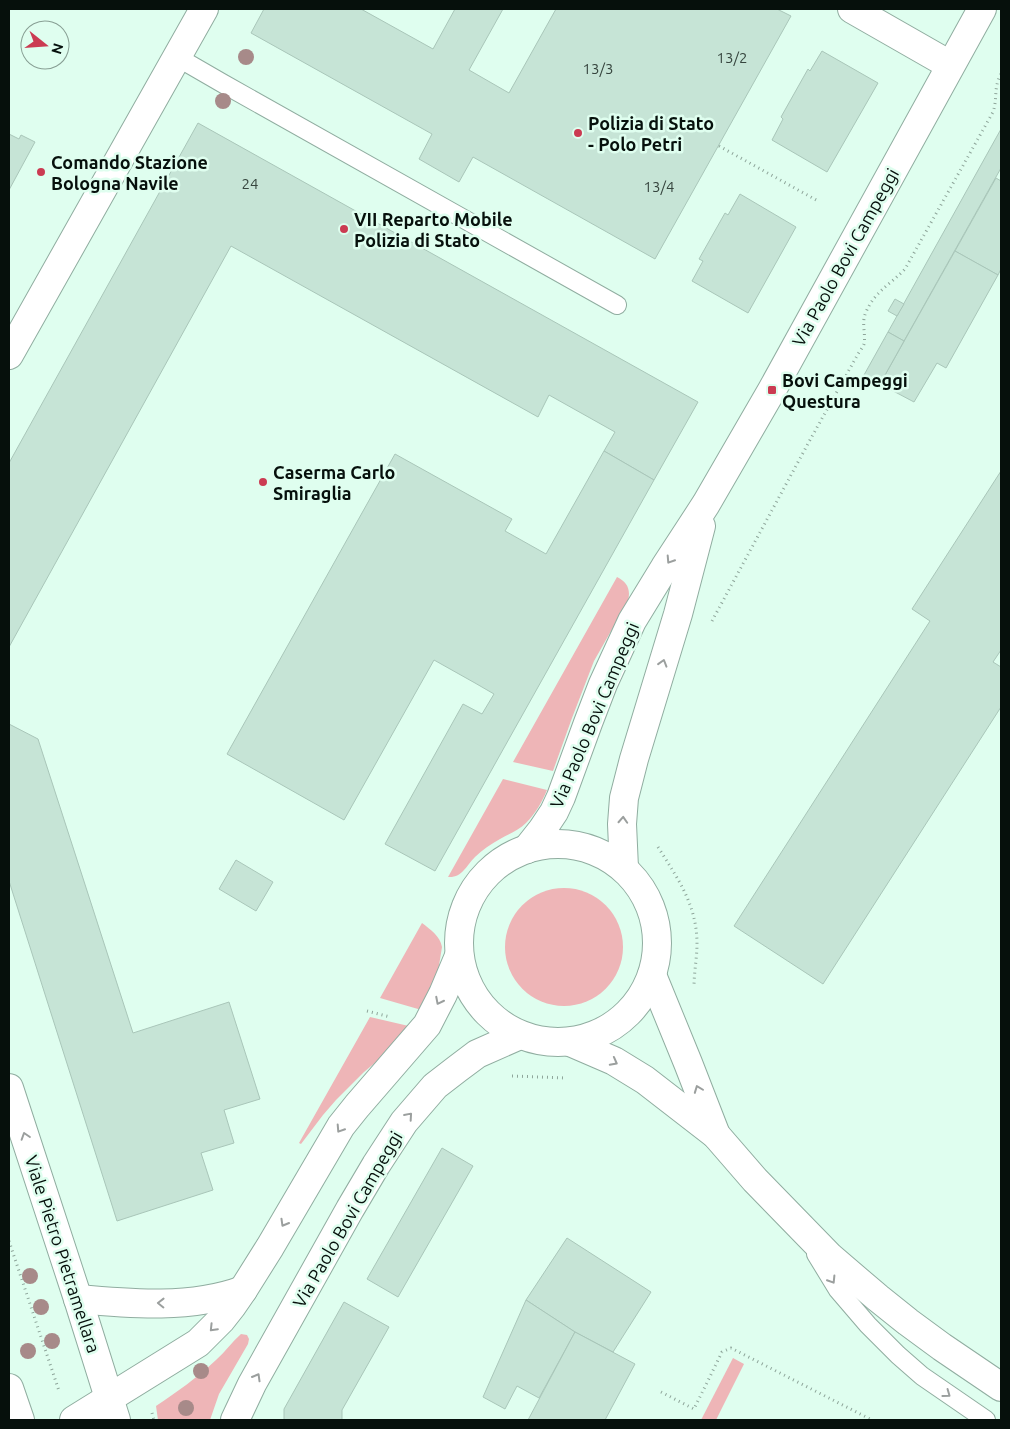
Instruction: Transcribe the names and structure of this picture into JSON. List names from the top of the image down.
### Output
{
  "streets": {
    "street": ["Via Paolo Bovi Campeggi", "Viale Pietro Pietramellara"]
  },
  "one_way": ["Viale Pietro Pietramellara"],
  "places": {
    "other": [
      "Polizia di Stato - Polo Petri",
      "Comando Stazione Bologna Navile",
      "VII Reparto Mobile Polizia di Stato",
      "Caserma Carlo Smiraglia"
    ],
    "transit": ["Bovi Campeggi Questura"]
  },
  "house_numbers": [
    "13/2",
    "13/3",
    "24",
    "13/4"
  ],
  "north": "right"
}
